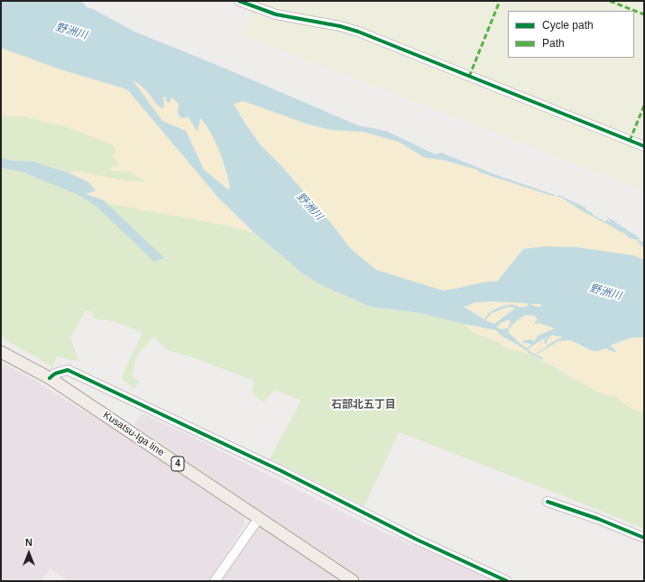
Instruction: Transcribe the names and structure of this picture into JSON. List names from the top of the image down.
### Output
{
  "streets": {
    "main road": ["Kusatsu-Iga line", "4"]
  },
  "districts": ["石部北五丁目"],
  "water": ["野洲川"],
  "legend": ["Cycle path", "Path"],
  "north": "top"
}
